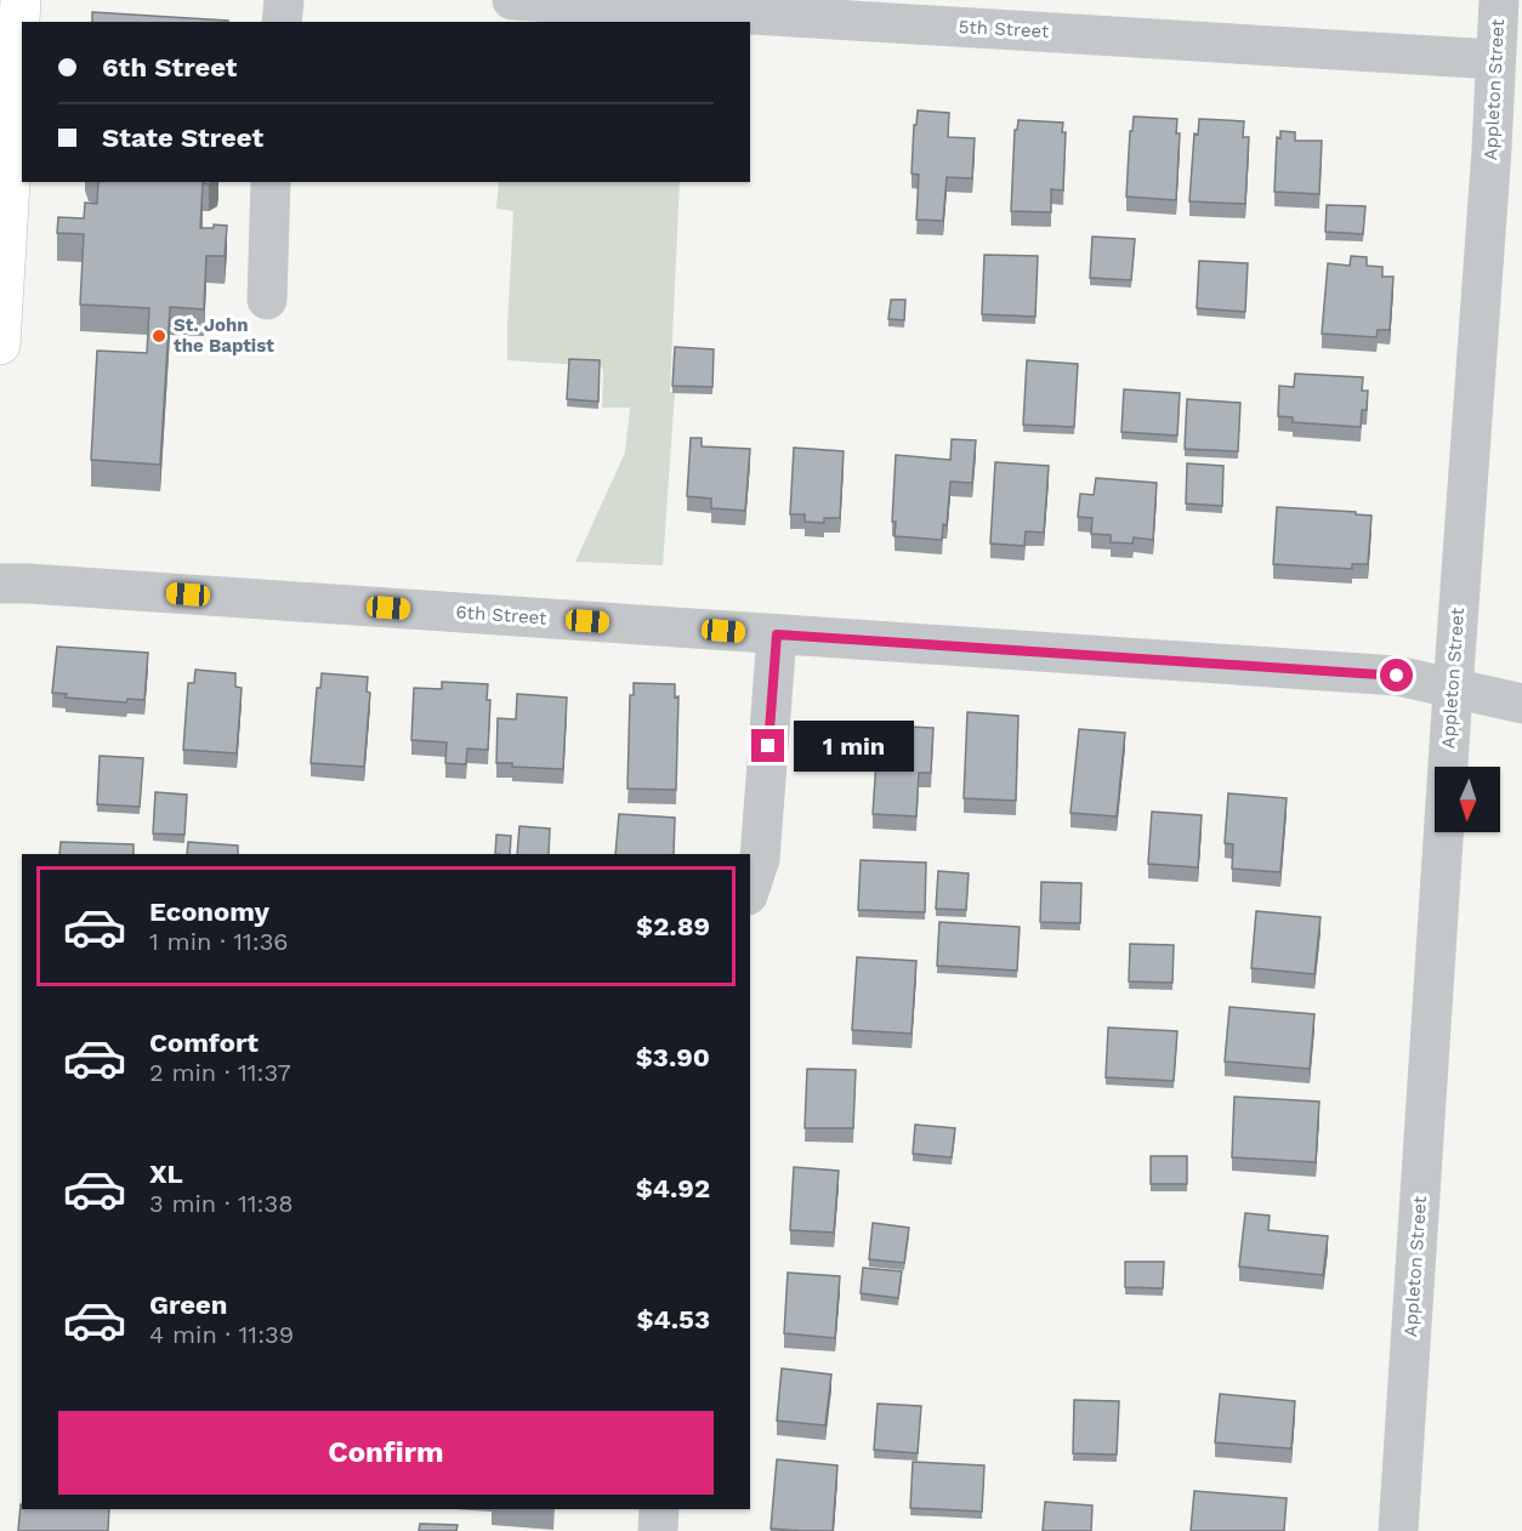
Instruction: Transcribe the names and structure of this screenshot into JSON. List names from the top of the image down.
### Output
{
  "streets": {
    "street": ["5th Street", "Appleton Street", "6th Street"]
  },
  "crossings": [
    ["5th Street", "Appleton Street"],
    ["Appleton Street", "6th Street"]
  ],
  "places": ["St. John the Baptist"],
  "north": "bottom",
  "page": {
    "banner": ["6th Street", "State Street"],
    "bubble": "1 min",
    "list": [
      {
        "name": "Economy",
        "note": "1 min · 11:36",
        "value": "$2.89"
      },
      {
        "name": "Comfort",
        "note": "2 min · 11:37",
        "value": "$3.90"
      },
      {
        "name": "XL",
        "note": "3 min · 11:38",
        "value": "$4.92"
      },
      {
        "name": "Green",
        "note": "4 min · 11:39",
        "value": "$4.53"
      }
    ],
    "buttons": "Confirm"
  }
}
